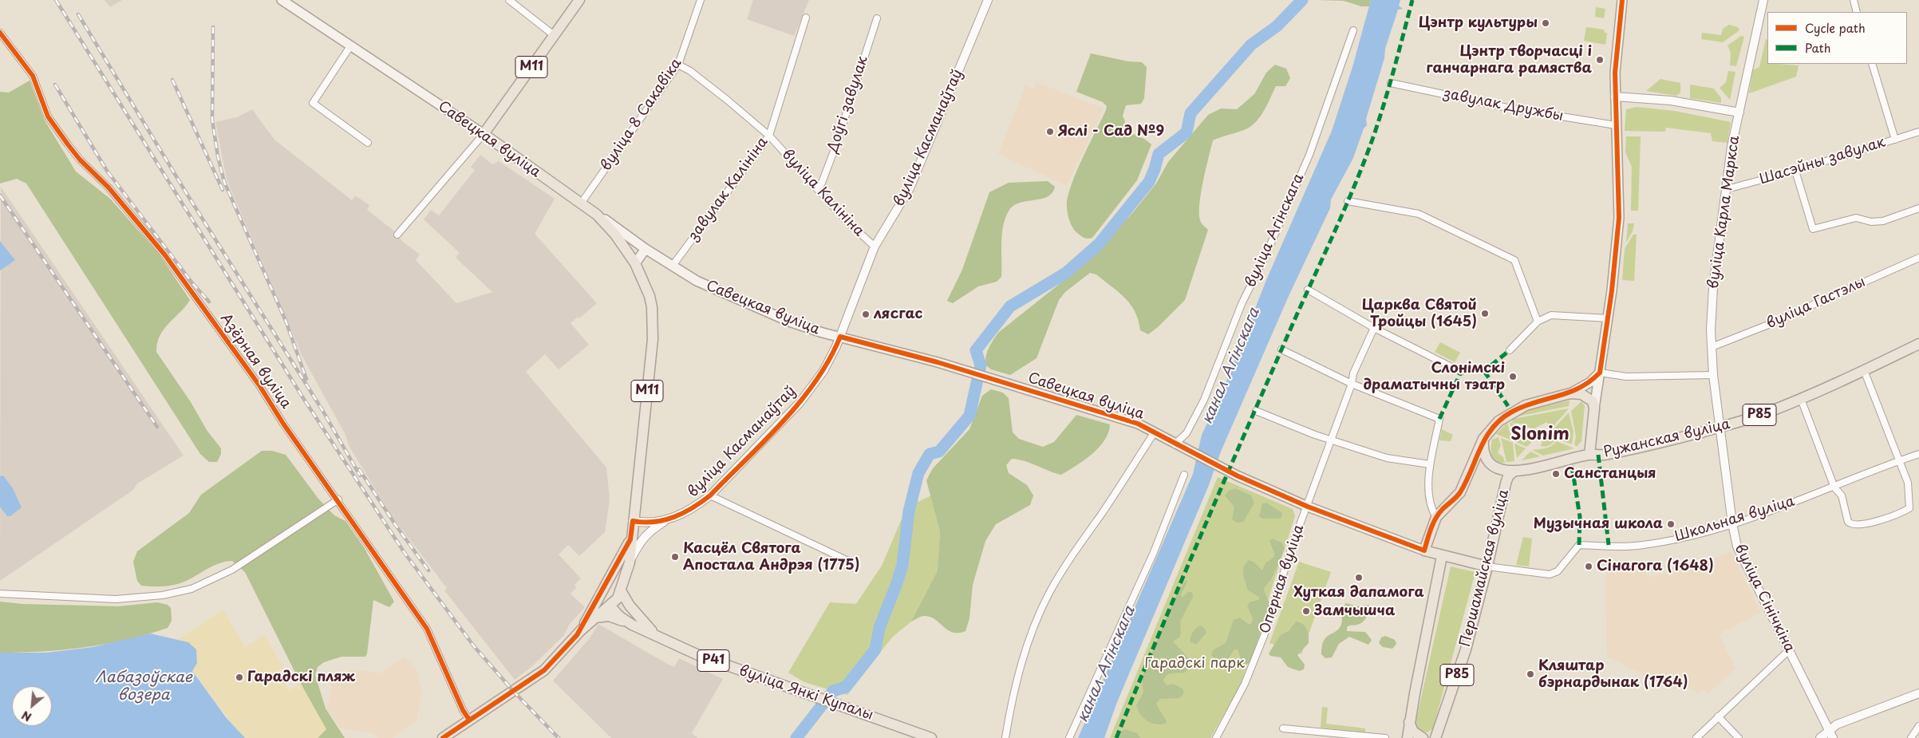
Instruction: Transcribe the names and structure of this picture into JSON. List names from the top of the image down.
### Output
{
  "streets": {
    "main road": [
      "М11",
      "Савецкая вуліца",
      "Р85",
      "Ружанская вуліца",
      "Першамайская вуліца",
      "Р41",
      "вуліца Янкі Купалы"
    ],
    "street": [
      "Доўгі завулак",
      "завулак Дружбы",
      "вуліца 8 Сакавіка",
      "вуліца Касманаўтаў",
      "Шасэйны завулак",
      "завулак Калініна",
      "вуліца Калініна",
      "вуліца Карла Маркса",
      "вуліца Агінскага",
      "вуліца Гастэлы",
      "Азёрная вуліца",
      "Школьная вуліца",
      "Оперная вуліца",
      "вуліца Сінічкіна"
    ]
  },
  "crossings": [
    ["М11", "вуліца Касманаўтаў"],
    ["М11", "Савецкая вуліца"],
    ["М11", "Азёрная вуліца"],
    ["М11", "Р41"],
    ["М11", "вуліца Янкі Купалы"],
    ["Доўгі завулак", "вуліца Калініна"],
    ["вуліца 8 Сакавіка", "Савецкая вуліца"],
    ["вуліца 8 Сакавіка", "вуліца Калініна"],
    ["вуліца Касманаўтаў", "Савецкая вуліца"],
    ["вуліца Касманаўтаў", "вуліца Калініна"],
    ["Савецкая вуліца", "завулак Калініна"],
    ["Савецкая вуліца", "вуліца Агінскага"],
    ["Савецкая вуліца", "Р85"],
    ["Савецкая вуліца", "Школьная вуліца"],
    ["Савецкая вуліца", "Першамайская вуліца"],
    ["Савецкая вуліца", "Оперная вуліца"],
    ["Шасэйны завулак", "вуліца Карла Маркса"],
    ["завулак Калініна", "вуліца Калініна"],
    ["вуліца Карла Маркса", "вуліца Гастэлы"],
    ["вуліца Карла Маркса", "Ружанская вуліца"],
    ["вуліца Карла Маркса", "вуліца Сінічкіна"],
    ["Р85", "Ружанская вуліца"],
    ["Р85", "Першамайская вуліца"],
    ["Ружанская вуліца", "вуліца Сінічкіна"],
    ["Школьная вуліца", "вуліца Сінічкіна"],
    ["Р41", "вуліца Янкі Купалы"]
  ],
  "districts": ["Slonim"],
  "water": ["канал Агінскага", "Лабазоўскае возера"],
  "parks": ["Гарадскі парк"],
  "places": [
    "Цэнтр культуры",
    "Цэнтр творчасці і ганчарнага рамяства",
    "Яслі - Сад №9",
    "Царква Святой Тройцы (1645)",
    "лясгас",
    "Слонімскі драматычны тэатр",
    "Санстанцыя",
    "Музычная школа",
    "Касцёл Святога Апостала Андрэя (1775)",
    "Сінагога (1648)",
    "Хуткая дапамога",
    "Замчышча",
    "Кляштар бэрнардынак (1764)",
    "Гарадскі пляж"
  ],
  "legend": ["Cycle path", "Path"],
  "north": "bottom left"
}
